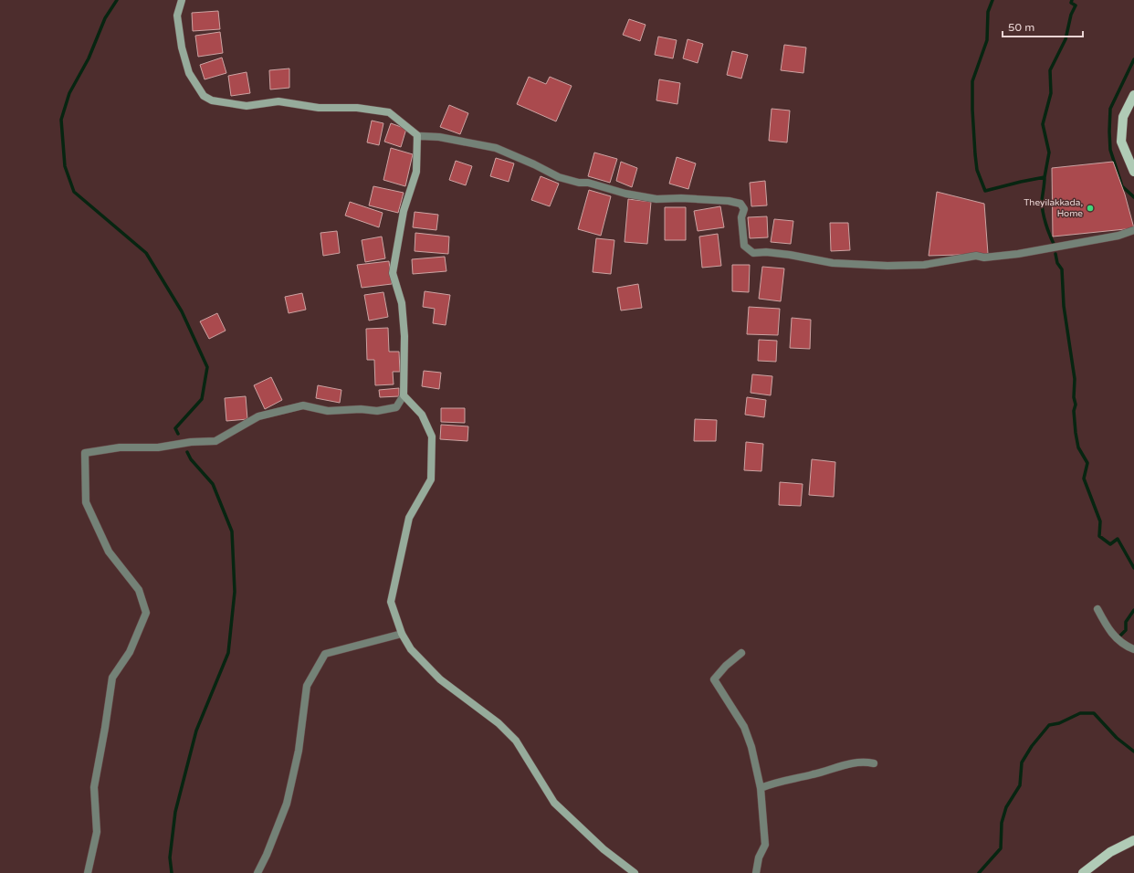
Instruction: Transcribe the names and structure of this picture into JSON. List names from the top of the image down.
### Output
{
  "places": ["Theyilakkada, Home"],
  "scale_bar": "50 m"
}
